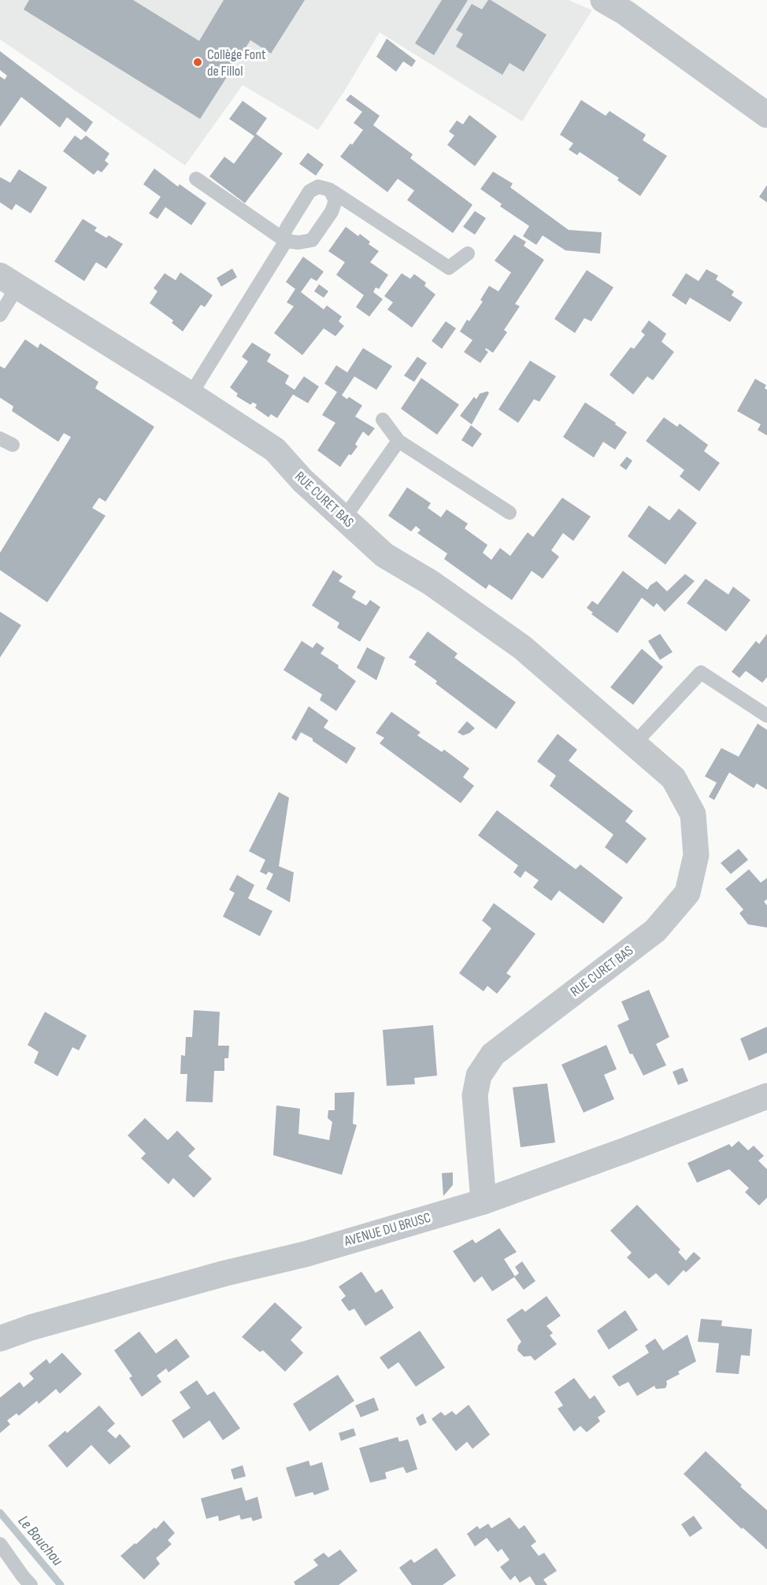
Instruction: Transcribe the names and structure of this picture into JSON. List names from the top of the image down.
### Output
{
  "streets": {
    "street": ["RUE CURET BAS", "AVENUE DU BRUSC"]
  },
  "crossings": [
    ["RUE CURET BAS", "AVENUE DU BRUSC"]
  ],
  "water": ["Le Bouchou"],
  "places": ["Collège Font de Fillol"]
}
